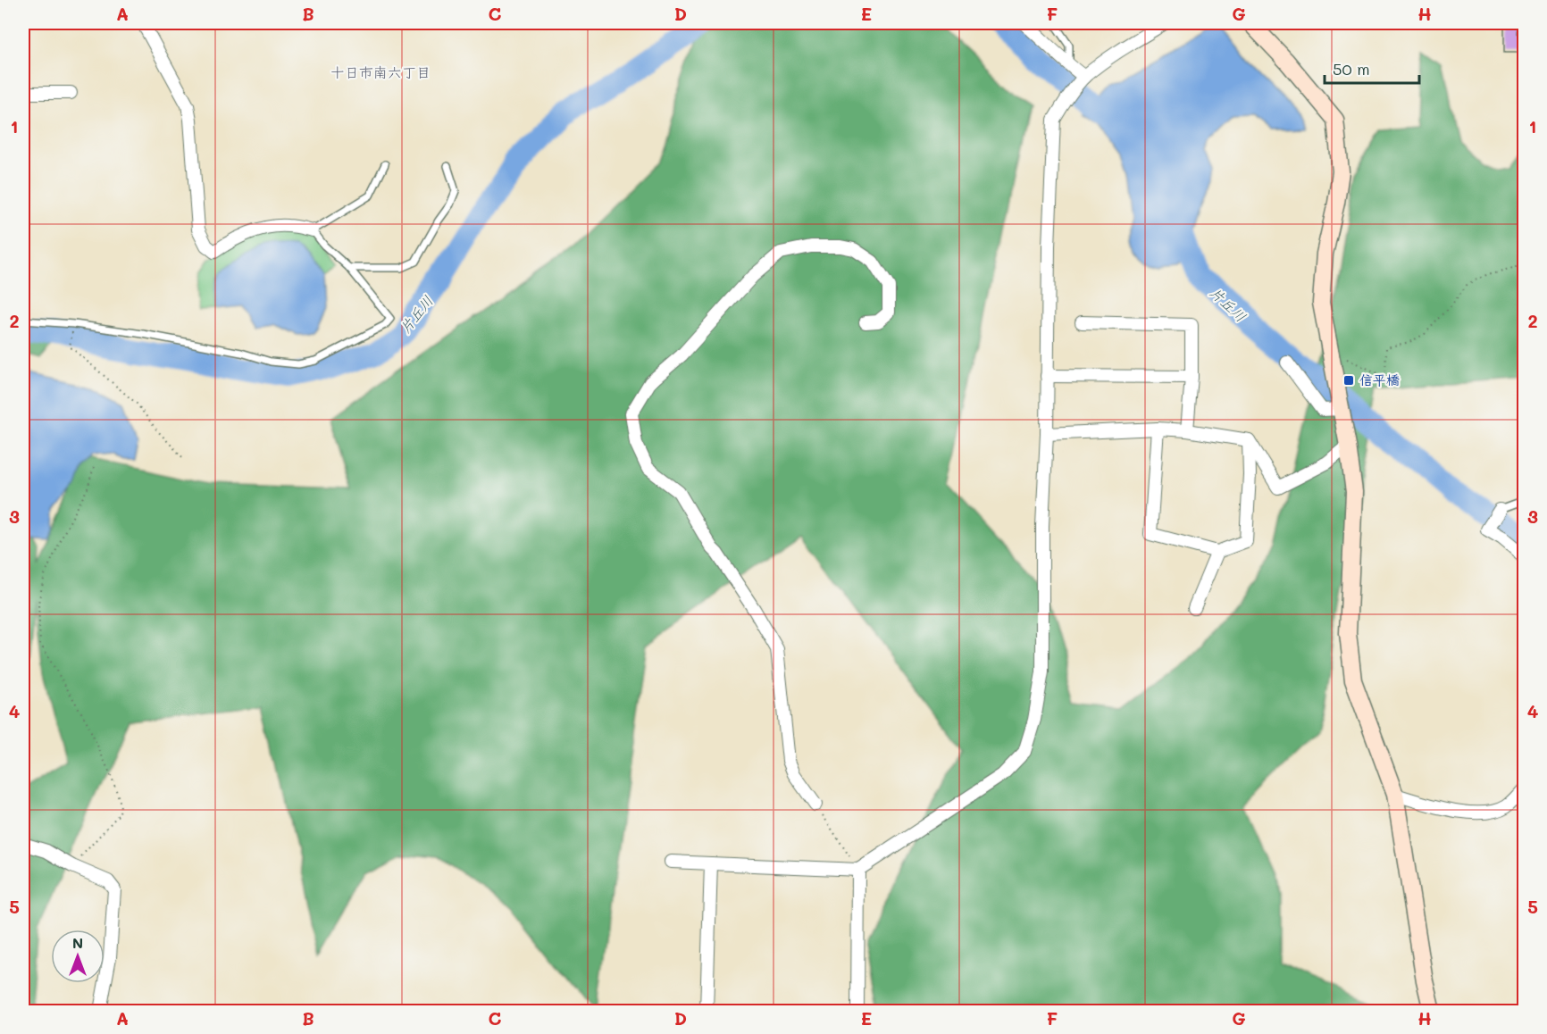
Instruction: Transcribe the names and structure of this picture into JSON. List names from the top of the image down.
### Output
{
  "districts": ["十日市南六丁目"],
  "water": ["片丘川"],
  "places": {
    "transit": ["信平橋"]
  },
  "scale_bar": "50 m",
  "north": "top",
  "grid": {
    "columns": [
      "A",
      "B",
      "C",
      "D",
      "E",
      "F",
      "G",
      "H"
    ],
    "rows": [
      "1",
      "2",
      "3",
      "4",
      "5"
    ]
  }
}
